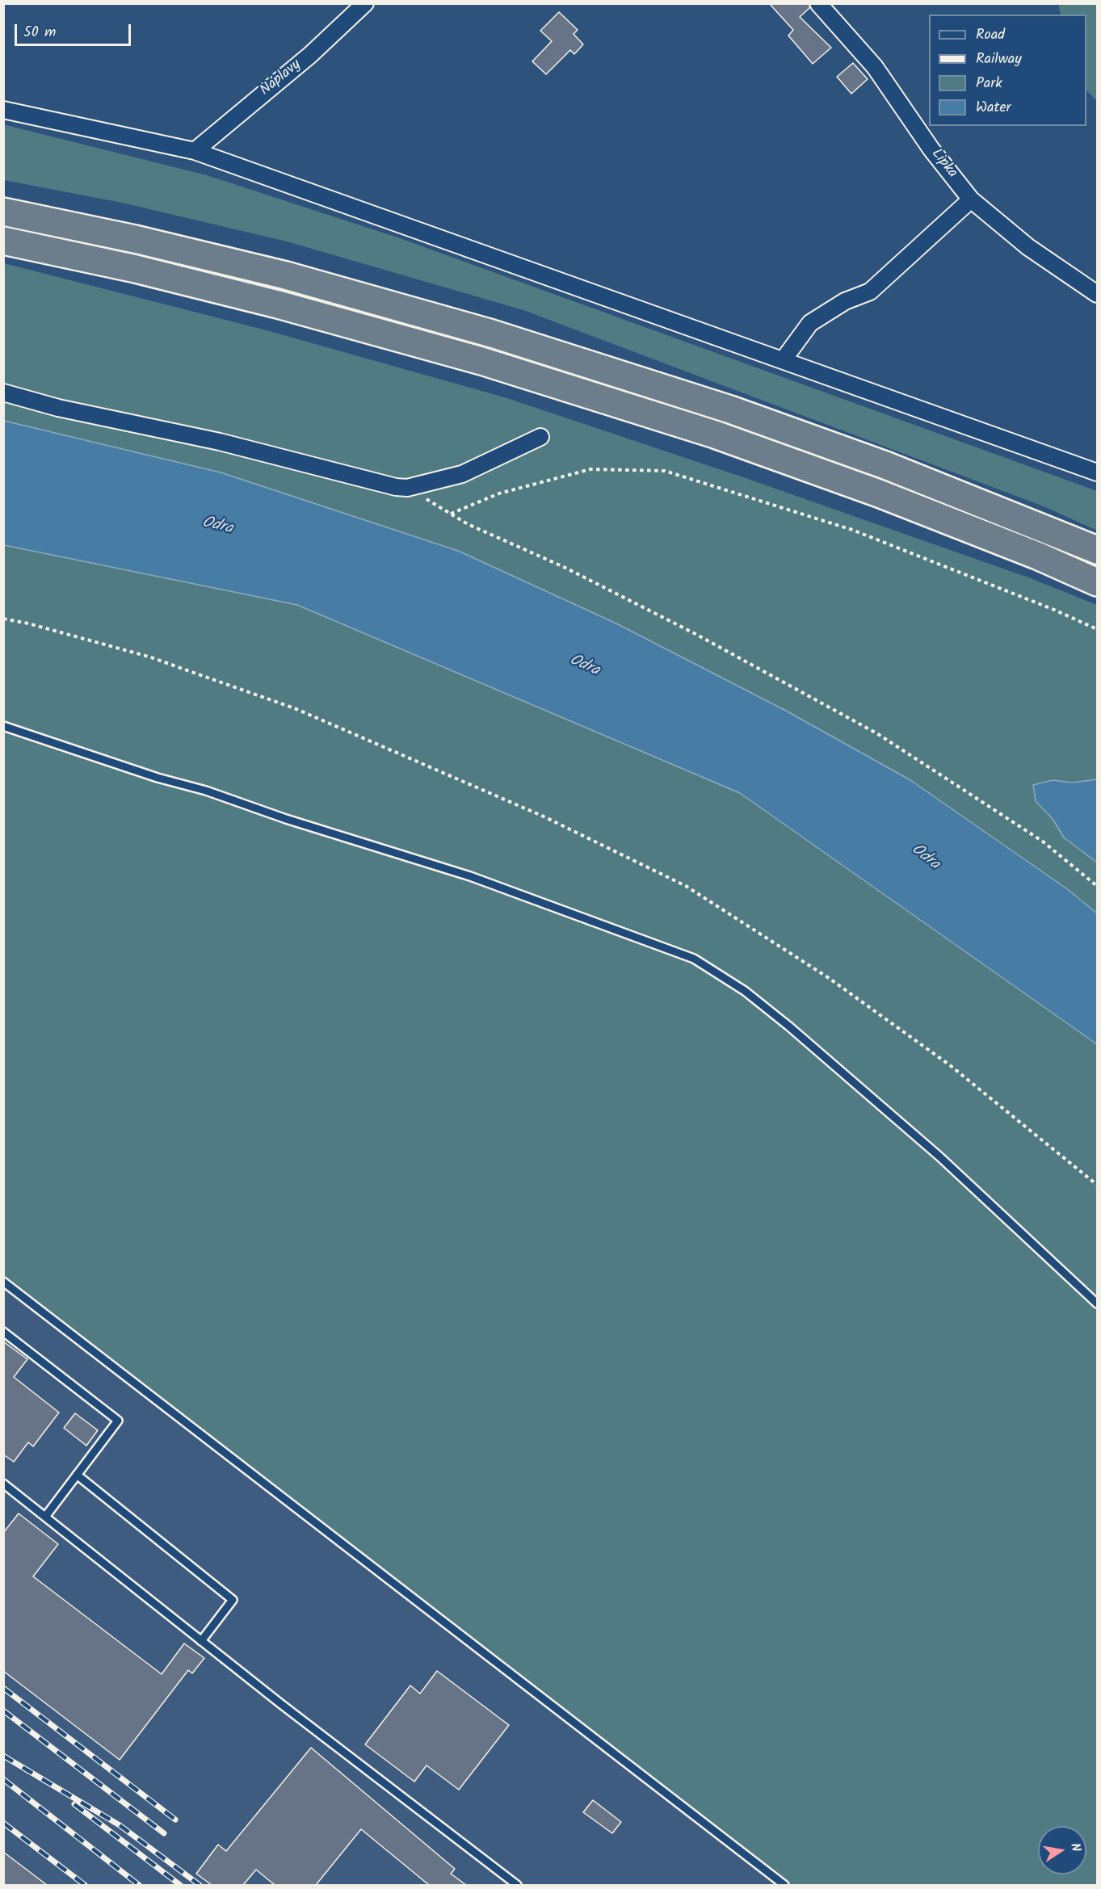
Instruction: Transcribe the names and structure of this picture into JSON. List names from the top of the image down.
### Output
{
  "streets": {
    "street": ["Náplavy", "Lipka"]
  },
  "water": ["Odra"],
  "legend": [
    "Road",
    "Railway",
    "Park",
    "Water"
  ],
  "scale_bar": "50 m",
  "north": "right"
}
